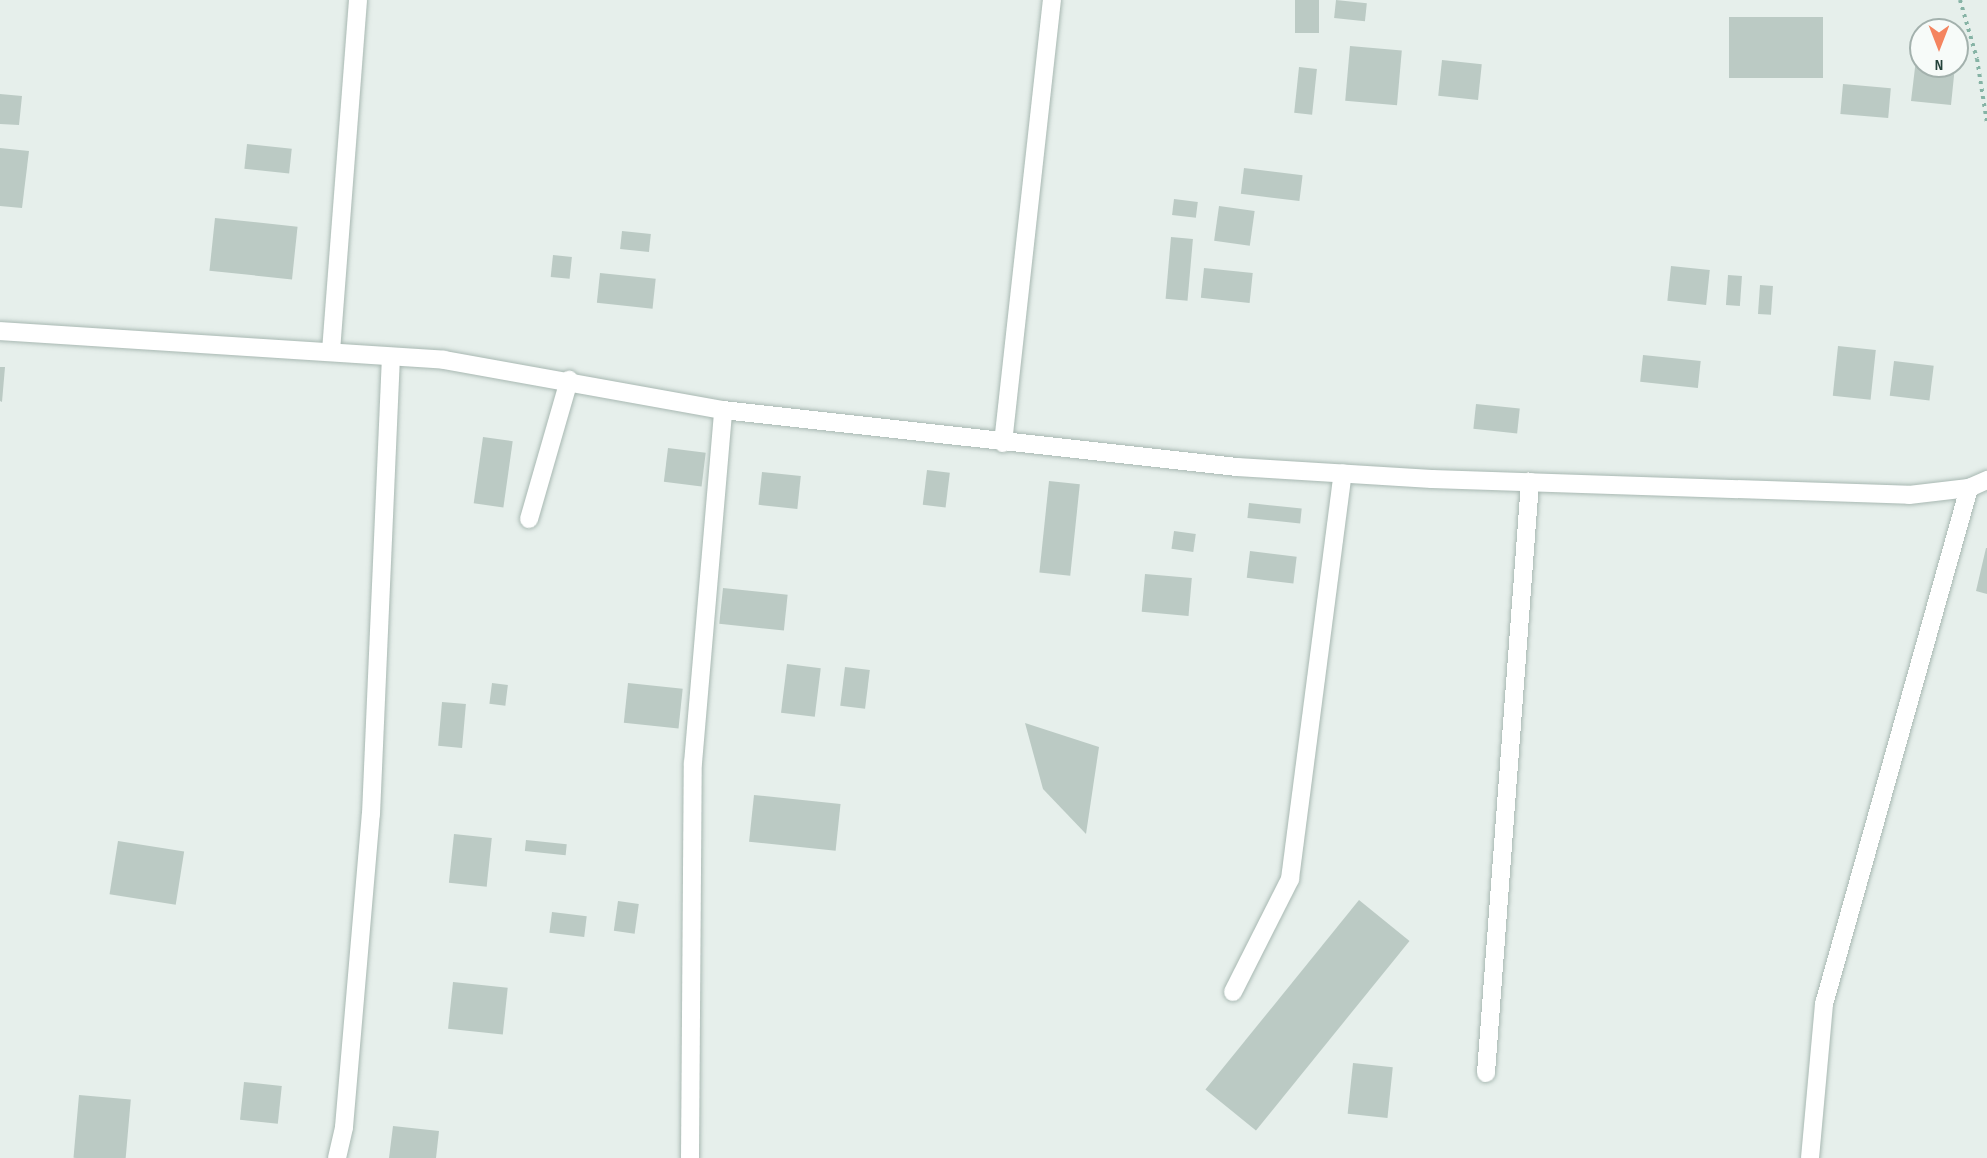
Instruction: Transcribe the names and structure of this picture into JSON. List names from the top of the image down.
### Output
{
  "north": "bottom"
}
